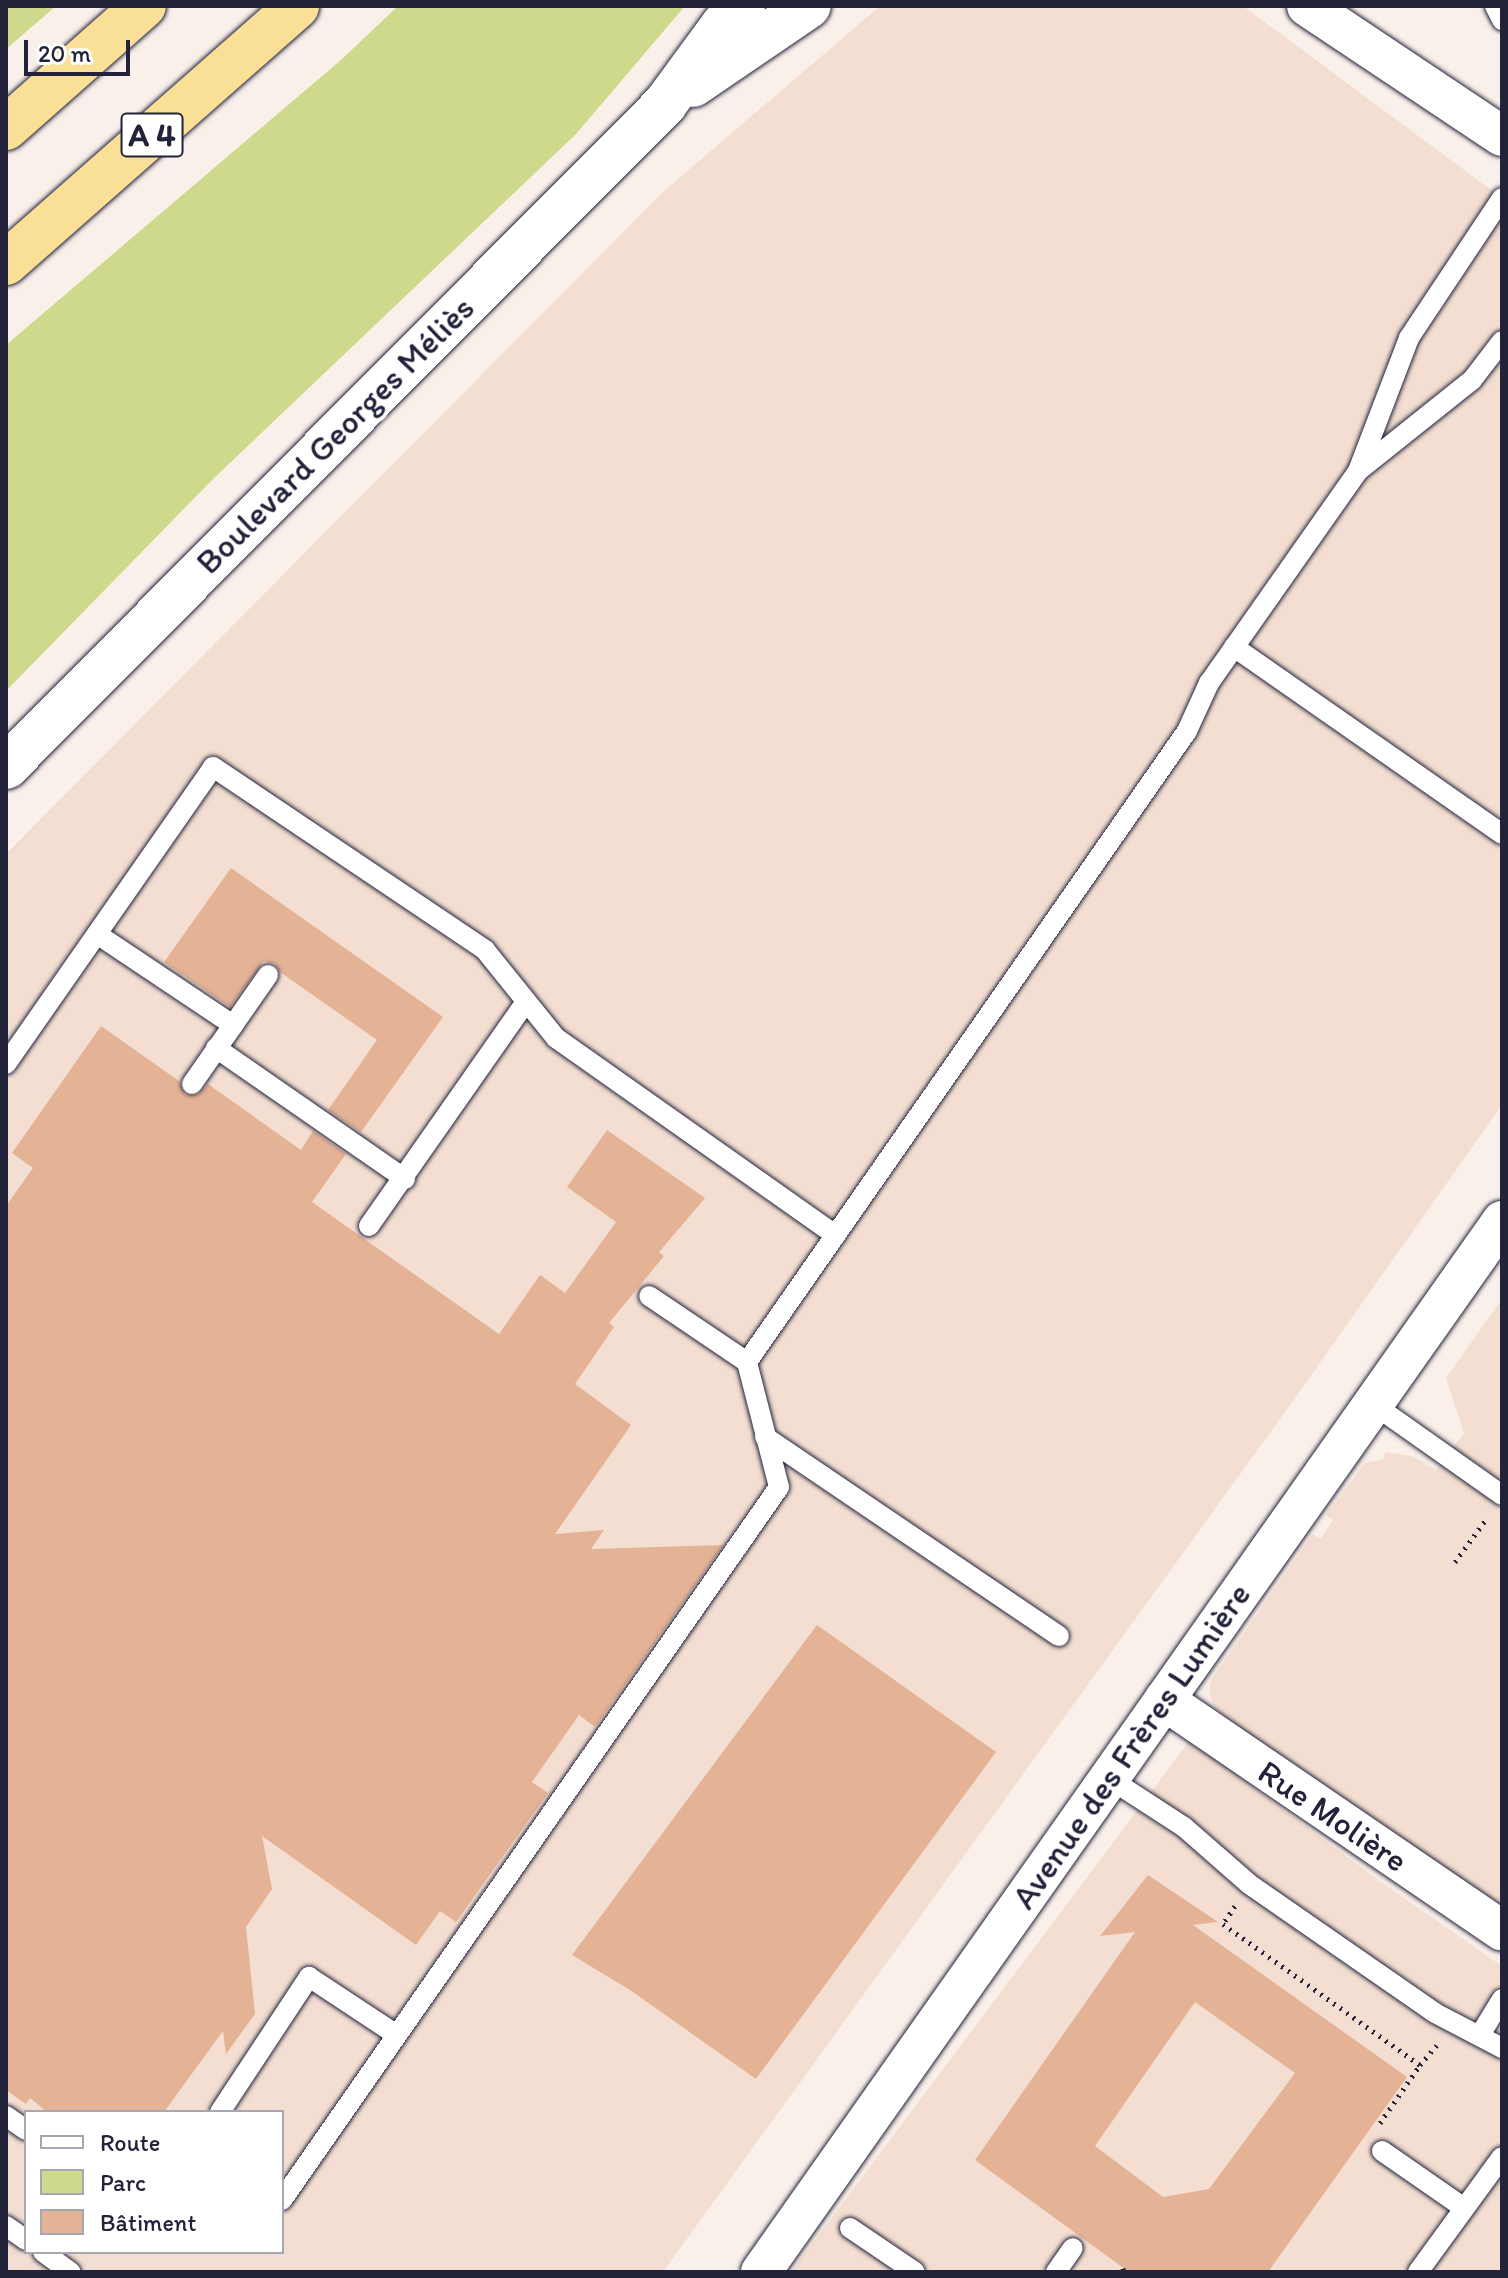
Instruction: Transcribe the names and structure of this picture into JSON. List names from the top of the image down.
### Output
{
  "streets": {
    "highway": ["A 4"],
    "main road": ["Boulevard Georges Méliès"],
    "street": ["Avenue des Frères Lumière", "Rue Molière"]
  },
  "crossings": [
    ["Avenue des Frères Lumière", "Rue Molière"]
  ],
  "legend": ["Route", "Parc", "Bâtiment"],
  "scale_bar": "20 m"
}
